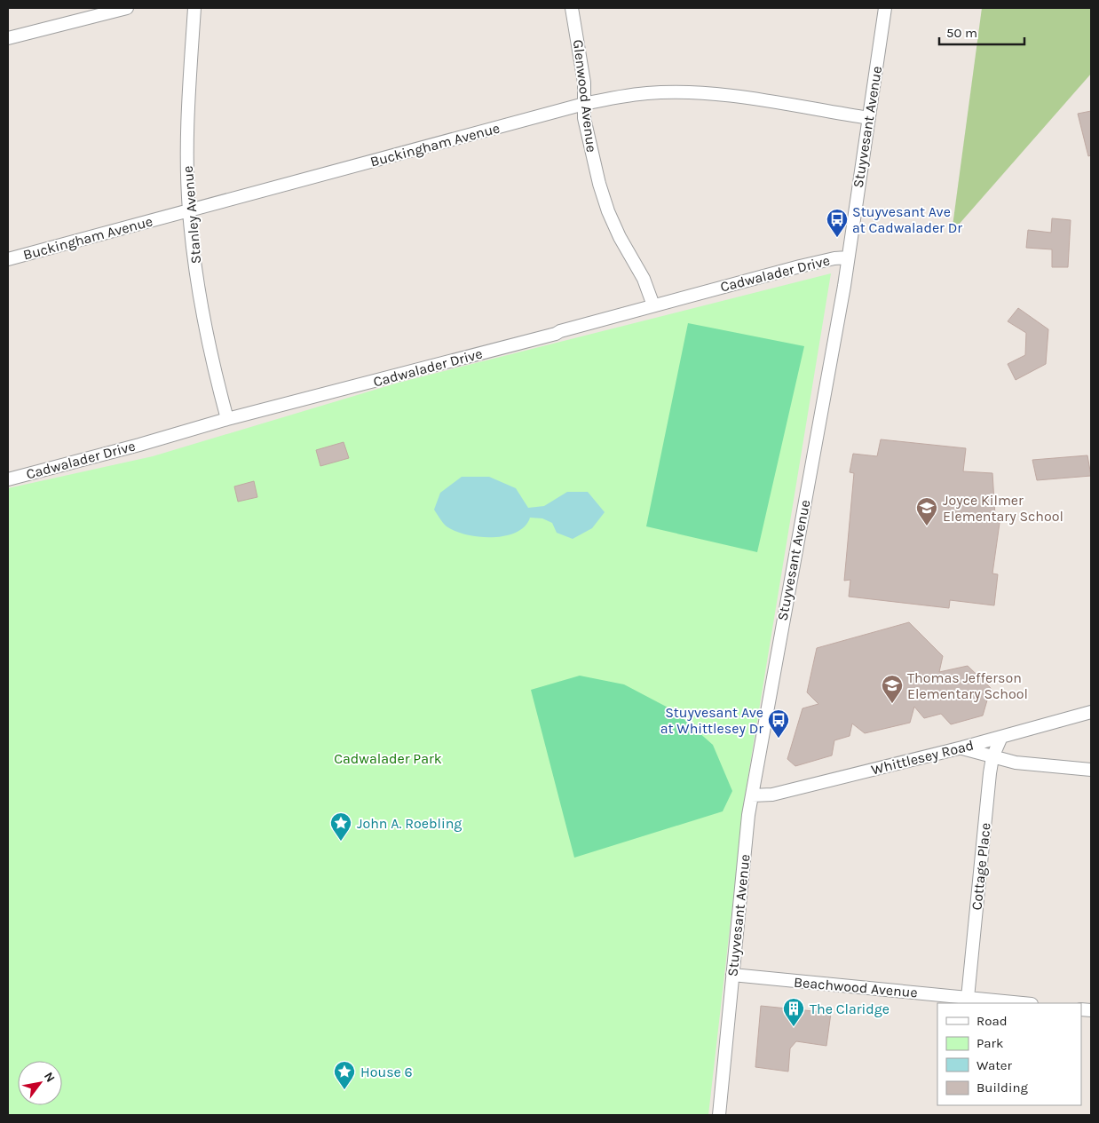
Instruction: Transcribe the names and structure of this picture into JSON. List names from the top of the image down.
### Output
{
  "streets": {
    "street": [
      "Glenwood Avenue",
      "Stuyvesant Avenue",
      "Buckingham Avenue",
      "Stanley Avenue",
      "Cadwalader Drive",
      "Whittlesey Road",
      "Cottage Place",
      "Beachwood Avenue"
    ]
  },
  "crossings": [
    ["Glenwood Avenue", "Buckingham Avenue"],
    ["Glenwood Avenue", "Cadwalader Drive"],
    ["Stuyvesant Avenue", "Buckingham Avenue"],
    ["Stuyvesant Avenue", "Cadwalader Drive"],
    ["Stuyvesant Avenue", "Whittlesey Road"],
    ["Stuyvesant Avenue", "Beachwood Avenue"],
    ["Buckingham Avenue", "Stanley Avenue"],
    ["Stanley Avenue", "Cadwalader Drive"],
    ["Whittlesey Road", "Cottage Place"],
    ["Cottage Place", "Beachwood Avenue"]
  ],
  "parks": ["Cadwalader Park"],
  "places": {
    "bus stop": ["Stuyvesant Ave at Cadwalader Dr", "Stuyvesant Ave at Whittlesey Dr"],
    "school or university": ["Joyce Kilmer Elementary School", "Thomas Jefferson Elementary School"],
    "place": ["John A. Roebling", "House 6"],
    "building": ["The Claridge"]
  },
  "legend": [
    "Road",
    "Park",
    "Water",
    "Building"
  ],
  "scale_bar": "50 m",
  "north": "top right"
}
